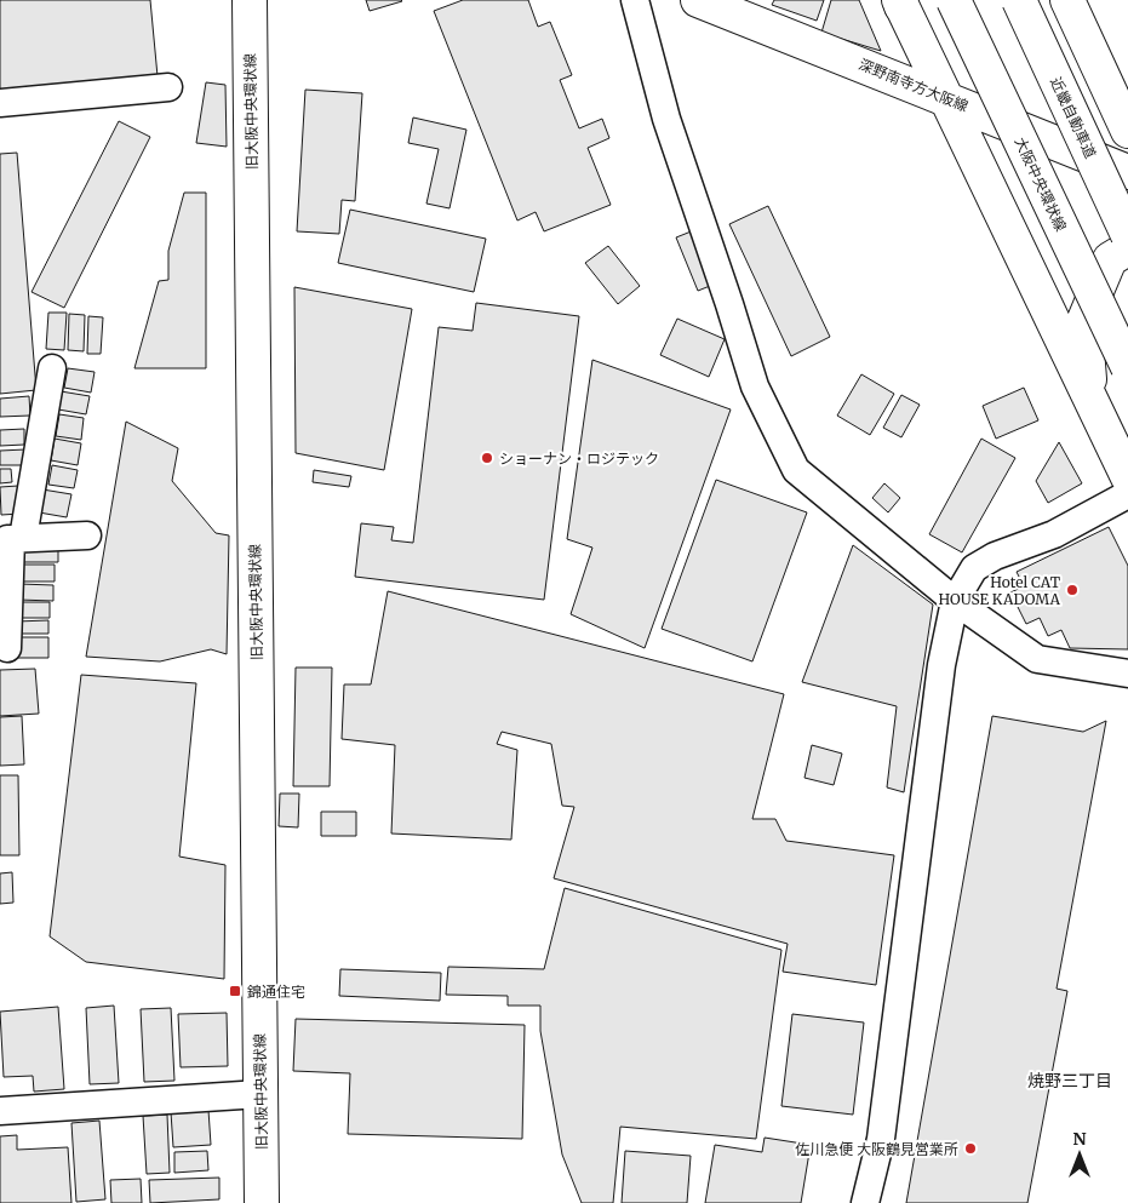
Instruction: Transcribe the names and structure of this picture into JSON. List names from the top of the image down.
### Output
{
  "streets": {
    "main road": [
      "深野南寺方大阪線",
      "旧大阪中央環状線",
      "近畿自動車道",
      "大阪中央環状線"
    ]
  },
  "districts": ["焼野三丁目"],
  "places": {
    "other": ["ショーナン・ロジテック", "Hotel CAT HOUSE KADOMA", "佐川急便 大阪鶴見営業所"],
    "transit": ["錦通住宅"]
  },
  "north": "top"
}
